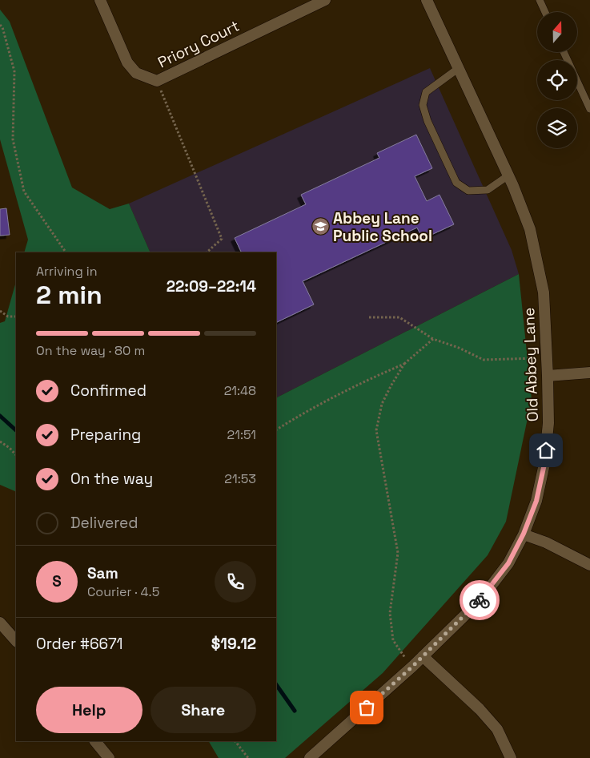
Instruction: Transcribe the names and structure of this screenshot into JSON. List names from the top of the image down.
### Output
{
  "streets": {
    "street": ["Priory Court", "Old Abbey Lane"]
  },
  "places": {
    "school or university": ["Abbey Lane Public School"]
  },
  "north": "top",
  "page": {
    "heading": ["2 min", "Arriving in", "22:09–22:14"],
    "panel": [
      "Sam",
      "Courier · 4.5",
      "Order #6671",
      "$19.12"
    ],
    "bar": "On the way · 80 m",
    "list": [
      ["Confirmed", "21:48"],
      ["Preparing", "21:51"],
      ["On the way", "21:53"],
      "Delivered"
    ],
    "round": "S",
    "buttons": ["Help", "Share"]
  }
}
